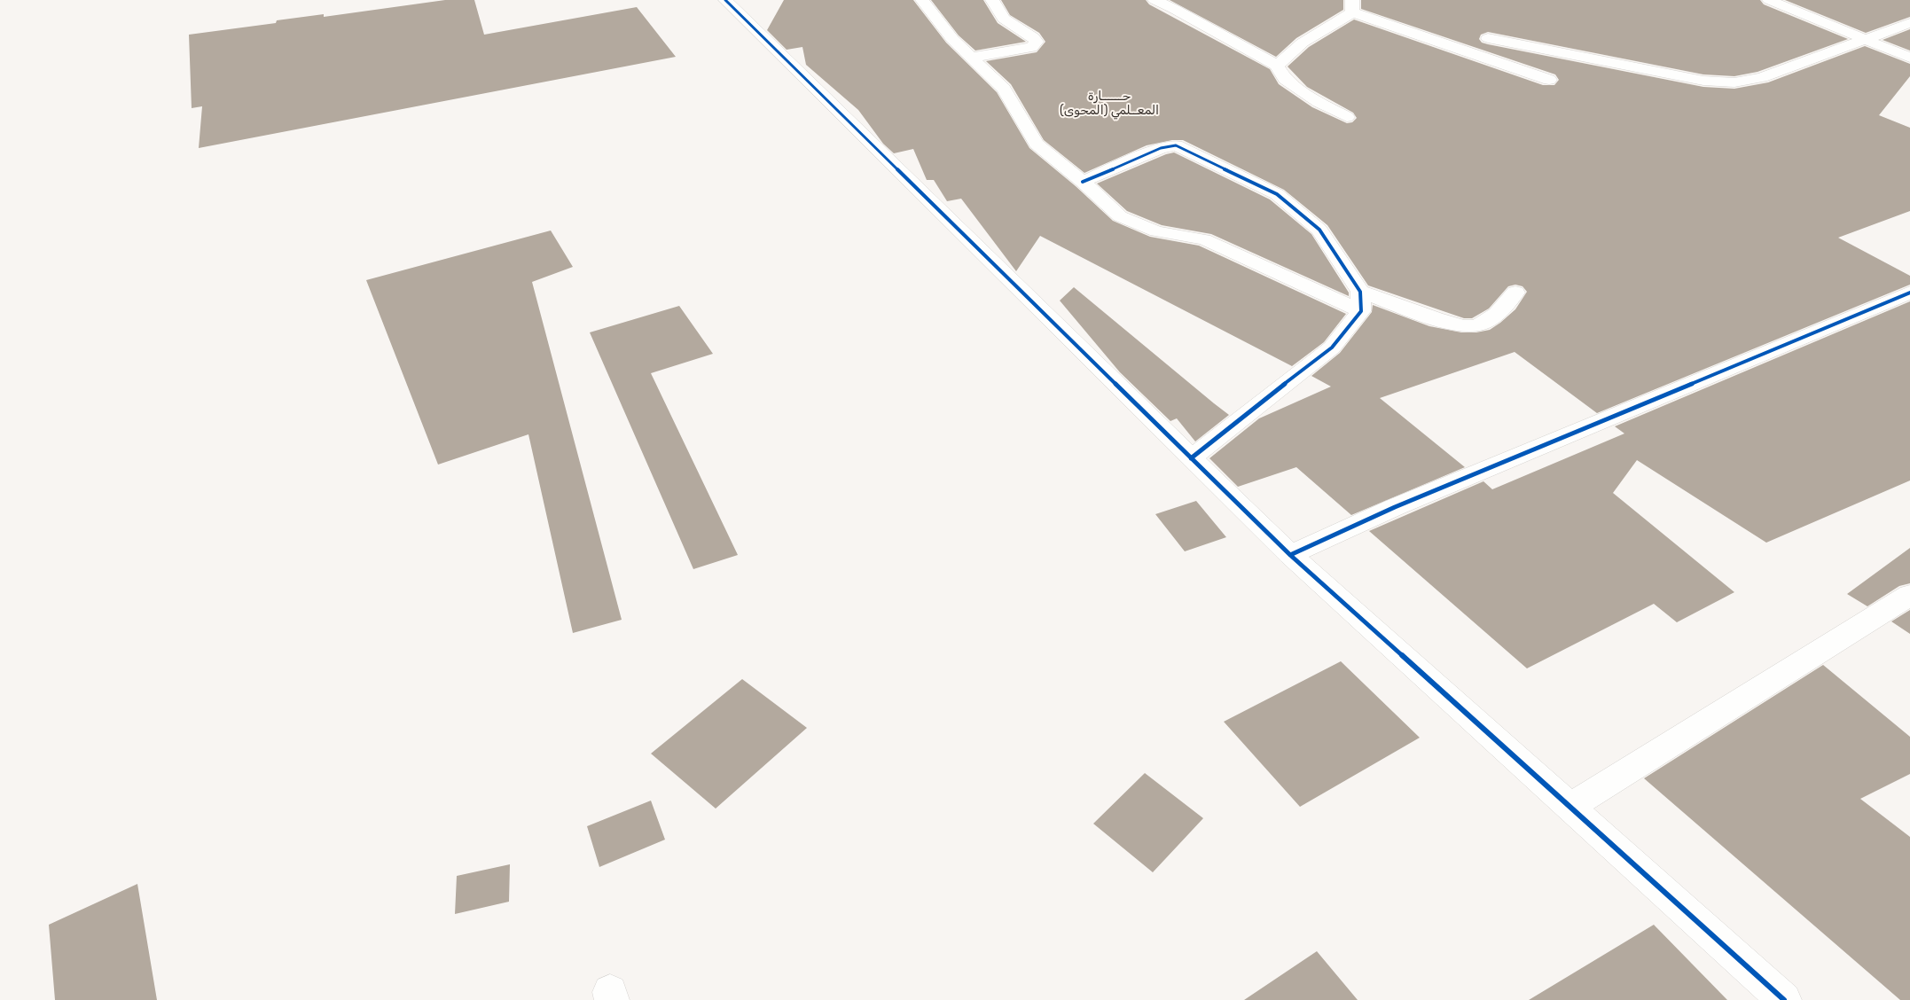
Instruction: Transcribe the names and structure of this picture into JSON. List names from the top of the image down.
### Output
{
  "districts": ["حــــــارة المعــلمي (المحوى)"]
}
